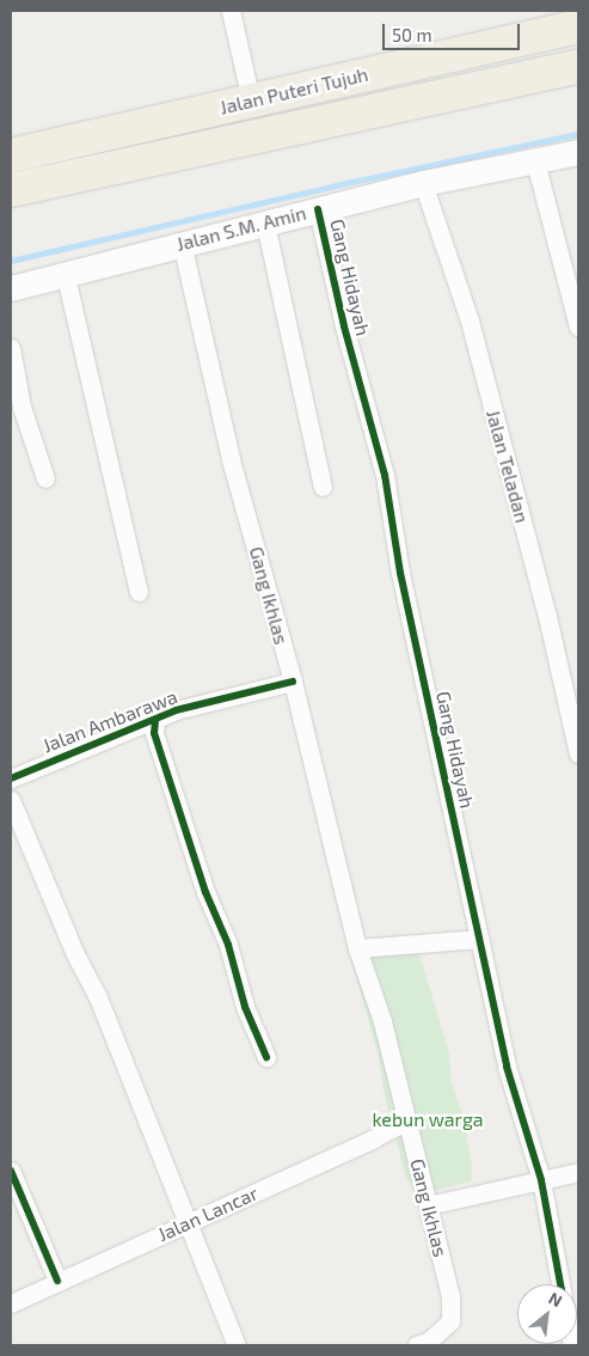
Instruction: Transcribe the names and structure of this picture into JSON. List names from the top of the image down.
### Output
{
  "streets": {
    "highway": ["Jalan Puteri Tujuh"],
    "street": [
      "Jalan S.M. Amin",
      "Gang Hidayah",
      "Jalan Teladan",
      "Gang Ikhlas",
      "Jalan Ambarawa",
      "Jalan Lancar"
    ]
  },
  "crossings": [
    ["Jalan S.M. Amin", "Gang Hidayah"],
    ["Jalan S.M. Amin", "Jalan Teladan"],
    ["Jalan S.M. Amin", "Gang Ikhlas"],
    ["Gang Ikhlas", "Jalan Ambarawa"],
    ["Gang Ikhlas", "Jalan Lancar"]
  ],
  "parks": ["kebun warga"],
  "scale_bar": "50 m",
  "north": "top right"
}
